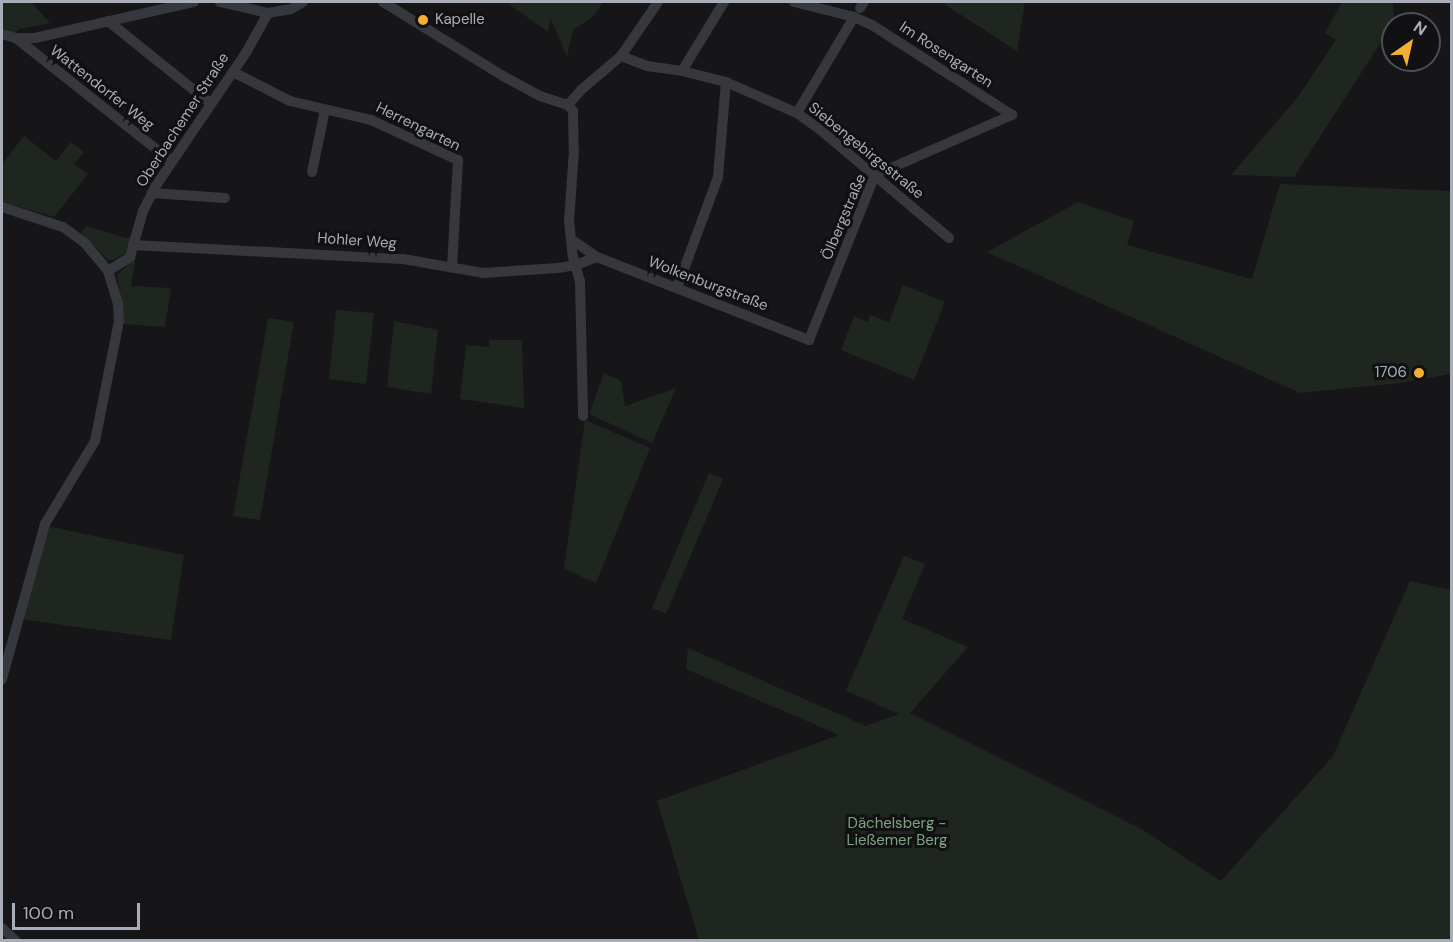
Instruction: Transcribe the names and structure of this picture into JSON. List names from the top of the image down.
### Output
{
  "streets": {
    "street": [
      "Im Rosengarten",
      "Wattendorfer Weg",
      "Oberbachemer Straße",
      "Herrengarten",
      "Siebengebirgsstraße",
      "Ölbergstraße",
      "Hohler Weg",
      "Wolkenburgstraße"
    ]
  },
  "crossings": [
    ["Im Rosengarten", "Ölbergstraße"],
    ["Wattendorfer Weg", "Oberbachemer Straße"],
    ["Oberbachemer Straße", "Herrengarten"],
    ["Oberbachemer Straße", "Hohler Weg"],
    ["Herrengarten", "Hohler Weg"],
    ["Siebengebirgsstraße", "Ölbergstraße"],
    ["Ölbergstraße", "Wolkenburgstraße"]
  ],
  "parks": ["Dächelsberg - Ließemer Berg"],
  "places": ["Kapelle", "1706"],
  "scale_bar": "100 m",
  "north": "top right"
}
